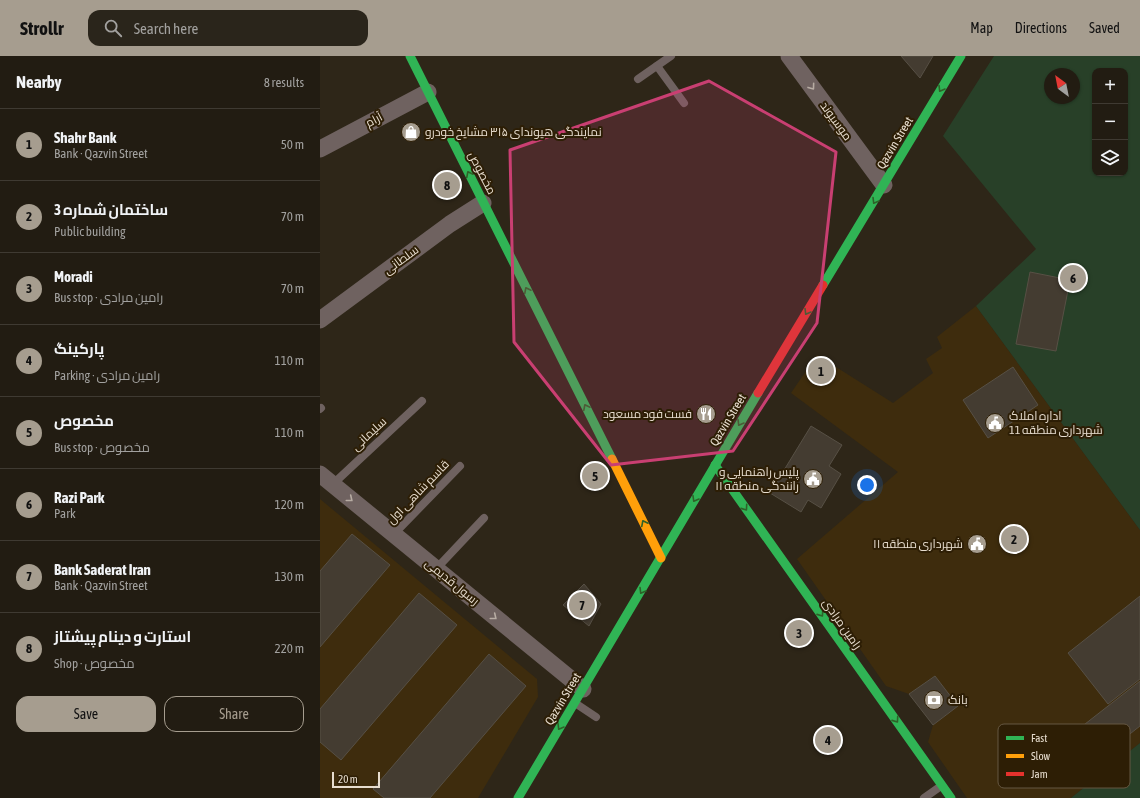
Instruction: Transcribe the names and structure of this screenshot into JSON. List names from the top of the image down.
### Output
{
  "streets": {
    "main road": ["Qazvin Street", "مخصوص", "رامین مرادی"],
    "street": [
      "آرام",
      "موسیوند",
      "سلطانی",
      "رسول قدیمی"
    ],
    "lane": ["سلیمانی", "قاسم شاهی اول"]
  },
  "crossings": [
    ["آرام", "مخصوص"],
    ["موسیوند", "Qazvin Street"],
    ["Qazvin Street", "مخصوص"],
    ["Qazvin Street", "رسول قدیمی"],
    ["Qazvin Street", "رامین مرادی"],
    ["مخصوص", "سلطانی"],
    ["سلیمانی", "رسول قدیمی"],
    ["قاسم شاهی اول", "رسول قدیمی"]
  ],
  "one_way": [
    "موسیوند",
    "Qazvin Street",
    "مخصوص",
    "رسول قدیمی",
    "رامین مرادی"
  ],
  "places": {
    "shop": ["نمایندگی هیوندای ۳۱۵ مشایخ خودرو"],
    "restaurant": ["فست فود مسعود"],
    "public building": ["اداره املاک شهرداری منطقه 11", "پلیس راهنمایی و رانندگی منطقه ۱۱", "شهرداری منطقه ۱۱"],
    "bank": ["بانک"]
  },
  "legend": ["Fast", "Slow", "Jam"],
  "scale_bar": "20 m",
  "north": "top left",
  "page": {
    "header": "Strollr",
    "search": "Search here",
    "nav": ["Map", "Directions", "Saved"],
    "heading": ["Nearby", "8 results"],
    "map_buttons": ["+", "−"],
    "list": [
      {
        "mark": "1",
        "name": "Shahr Bank",
        "note": "Bank · Qazvin Street",
        "value": "50 m"
      },
      {
        "mark": "2",
        "name": "ساختمان شماره 3",
        "note": "Public building",
        "value": "70 m"
      },
      {
        "mark": "3",
        "name": "Moradi",
        "note": "Bus stop · رامین مرادی",
        "value": "70 m"
      },
      {
        "mark": "4",
        "name": "پارکینگ",
        "note": "Parking · رامین مرادی",
        "value": "110 m"
      },
      {
        "mark": "5",
        "name": "مخصوص",
        "note": "Bus stop · مخصوص",
        "value": "110 m"
      },
      {
        "mark": "6",
        "name": "Razi Park",
        "note": "Park",
        "value": "120 m"
      },
      {
        "mark": "7",
        "name": "Bank Saderat Iran",
        "note": "Bank · Qazvin Street",
        "value": "130 m"
      },
      {
        "mark": "8",
        "name": "استارت و دینام پیشتاز",
        "note": "Shop · مخصوص",
        "value": "220 m"
      }
    ],
    "pins": [
      "8",
      "6",
      "1",
      "5",
      "2",
      "7",
      "3",
      "4"
    ],
    "buttons": ["Save", "Share"],
    "scale": "20 m"
  }
}
